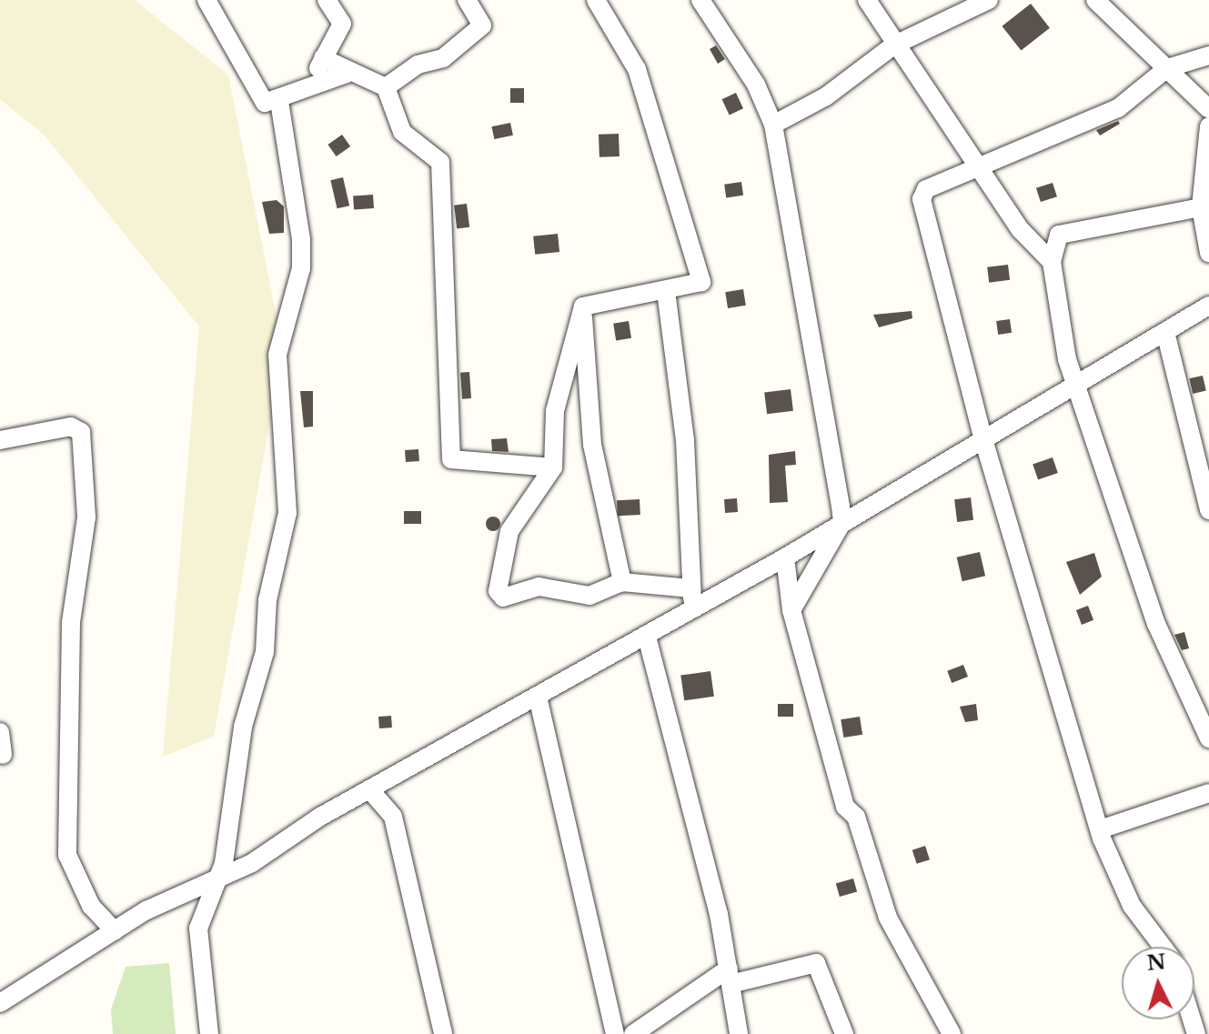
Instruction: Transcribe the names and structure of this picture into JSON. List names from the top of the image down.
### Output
{
  "north": "top"
}
